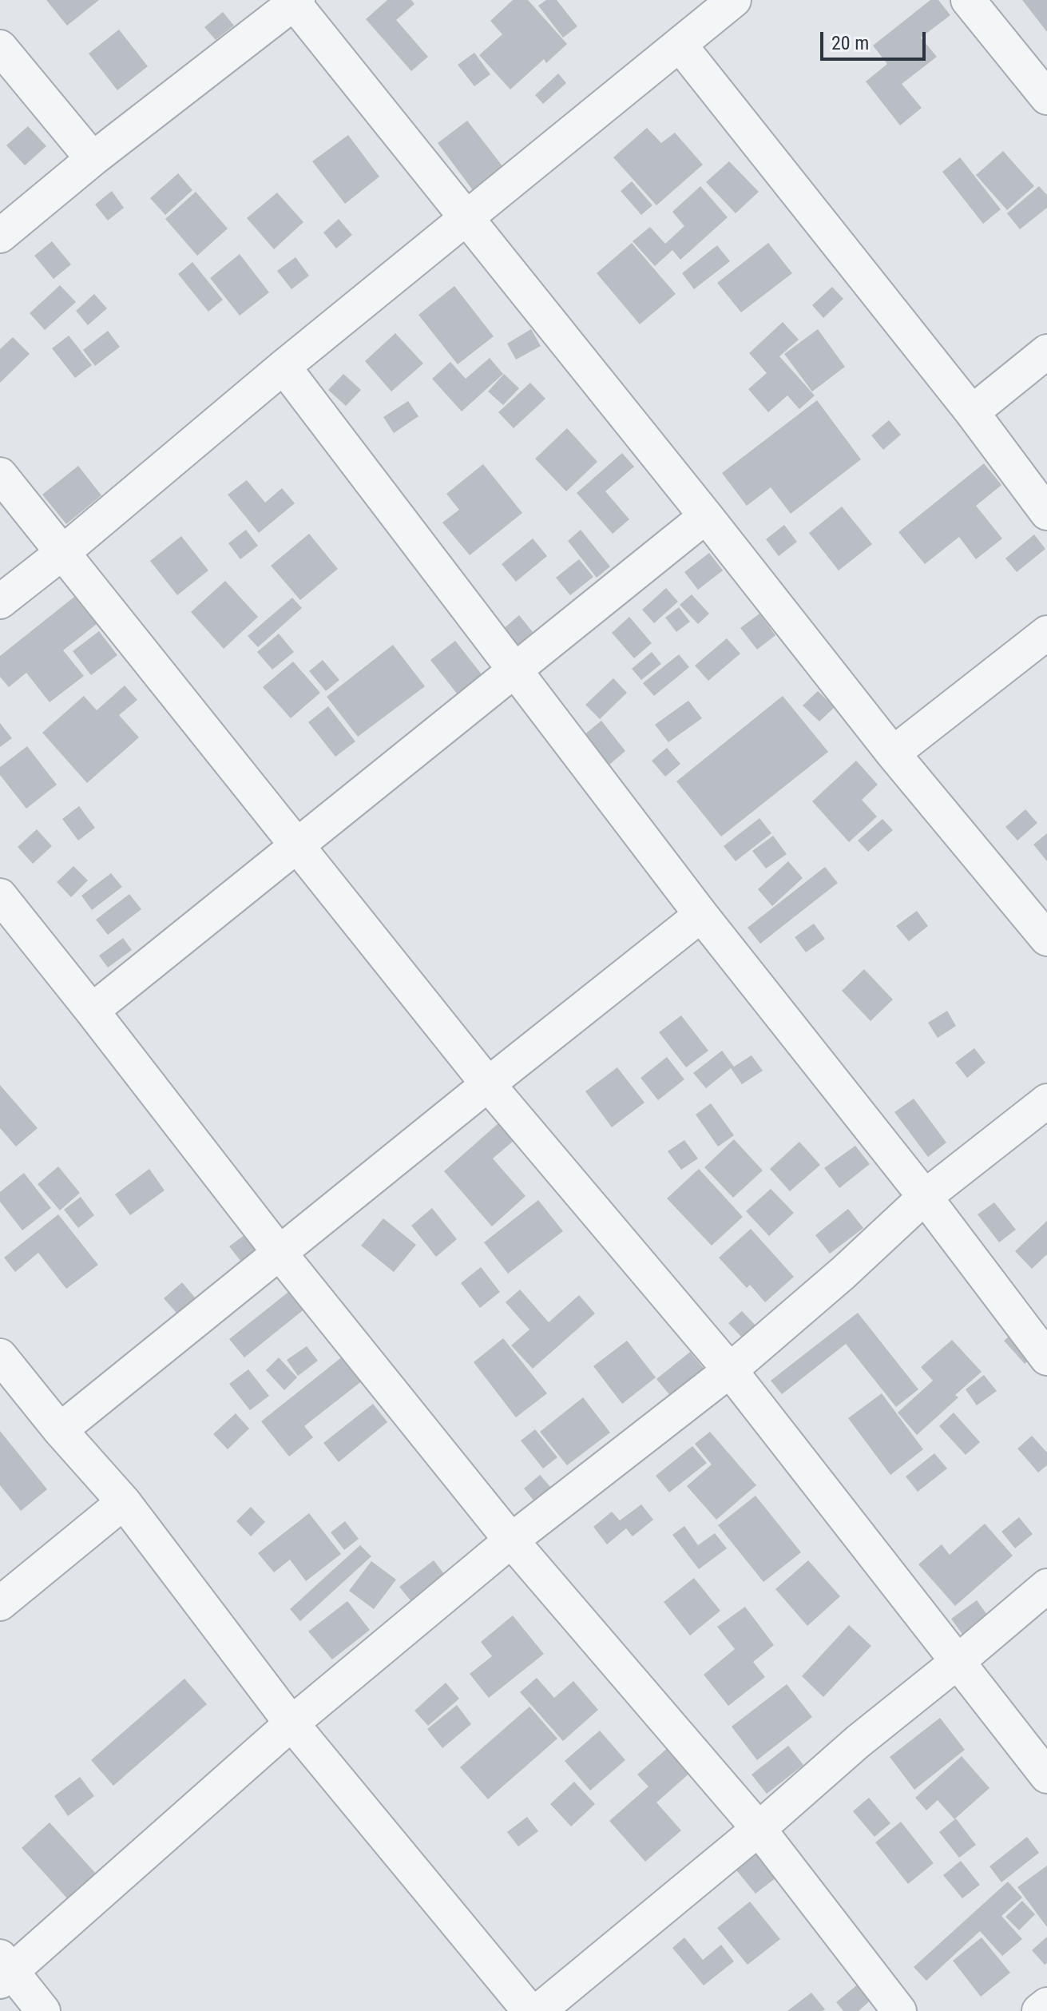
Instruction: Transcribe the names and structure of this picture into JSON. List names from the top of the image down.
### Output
{
  "scale_bar": "20 m"
}
